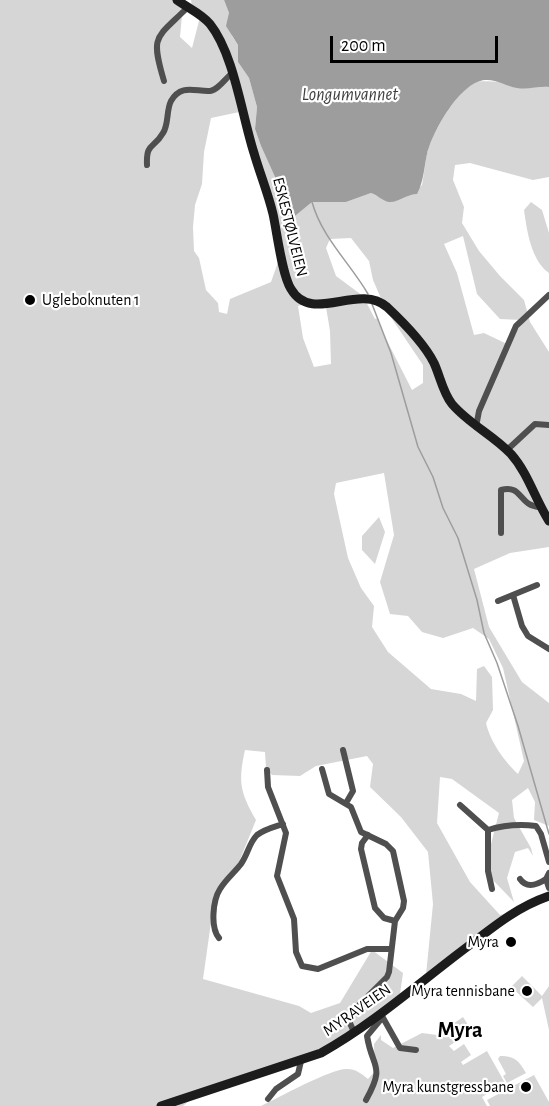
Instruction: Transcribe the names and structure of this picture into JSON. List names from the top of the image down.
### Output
{
  "streets": {
    "main road": ["ESKESTØLVEIEN", "MYRAVEIEN"]
  },
  "districts": ["Myra"],
  "water": ["Longumvannet"],
  "places": [
    "Ugleboknuten 1",
    "Myra",
    "Myra tennisbane",
    "Myra kunstgressbane"
  ],
  "scale_bar": "200 m"
}
